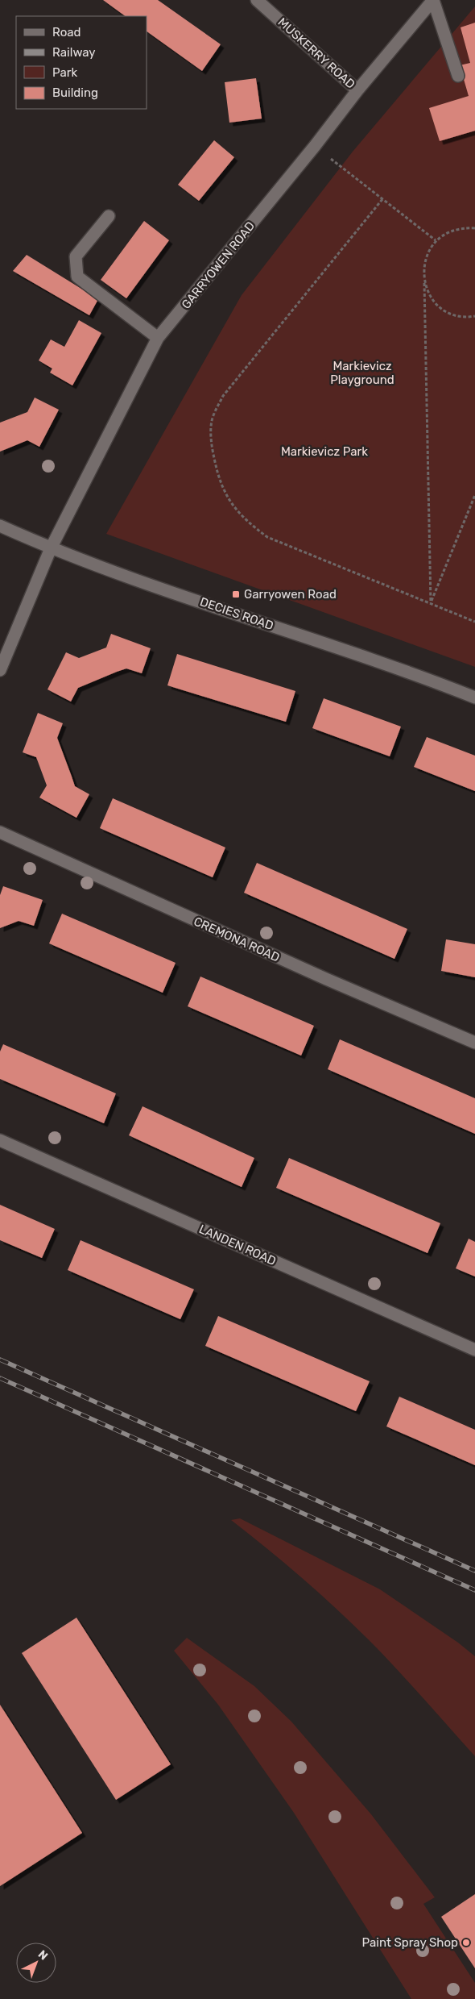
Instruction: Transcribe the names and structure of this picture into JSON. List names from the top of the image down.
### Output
{
  "streets": {
    "street": [
      "MUSKERRY ROAD",
      "GARRYOWEN ROAD",
      "DECIES ROAD",
      "CREMONA ROAD",
      "LANDEN ROAD"
    ]
  },
  "crossings": [
    ["MUSKERRY ROAD", "GARRYOWEN ROAD"],
    ["GARRYOWEN ROAD", "DECIES ROAD"]
  ],
  "parks": ["Markievicz Playground", "Markievicz Park"],
  "places": {
    "transit": ["Garryowen Road"],
    "other": ["Paint Spray Shop"]
  },
  "legend": [
    "Road",
    "Railway",
    "Park",
    "Building"
  ],
  "north": "top right"
}
